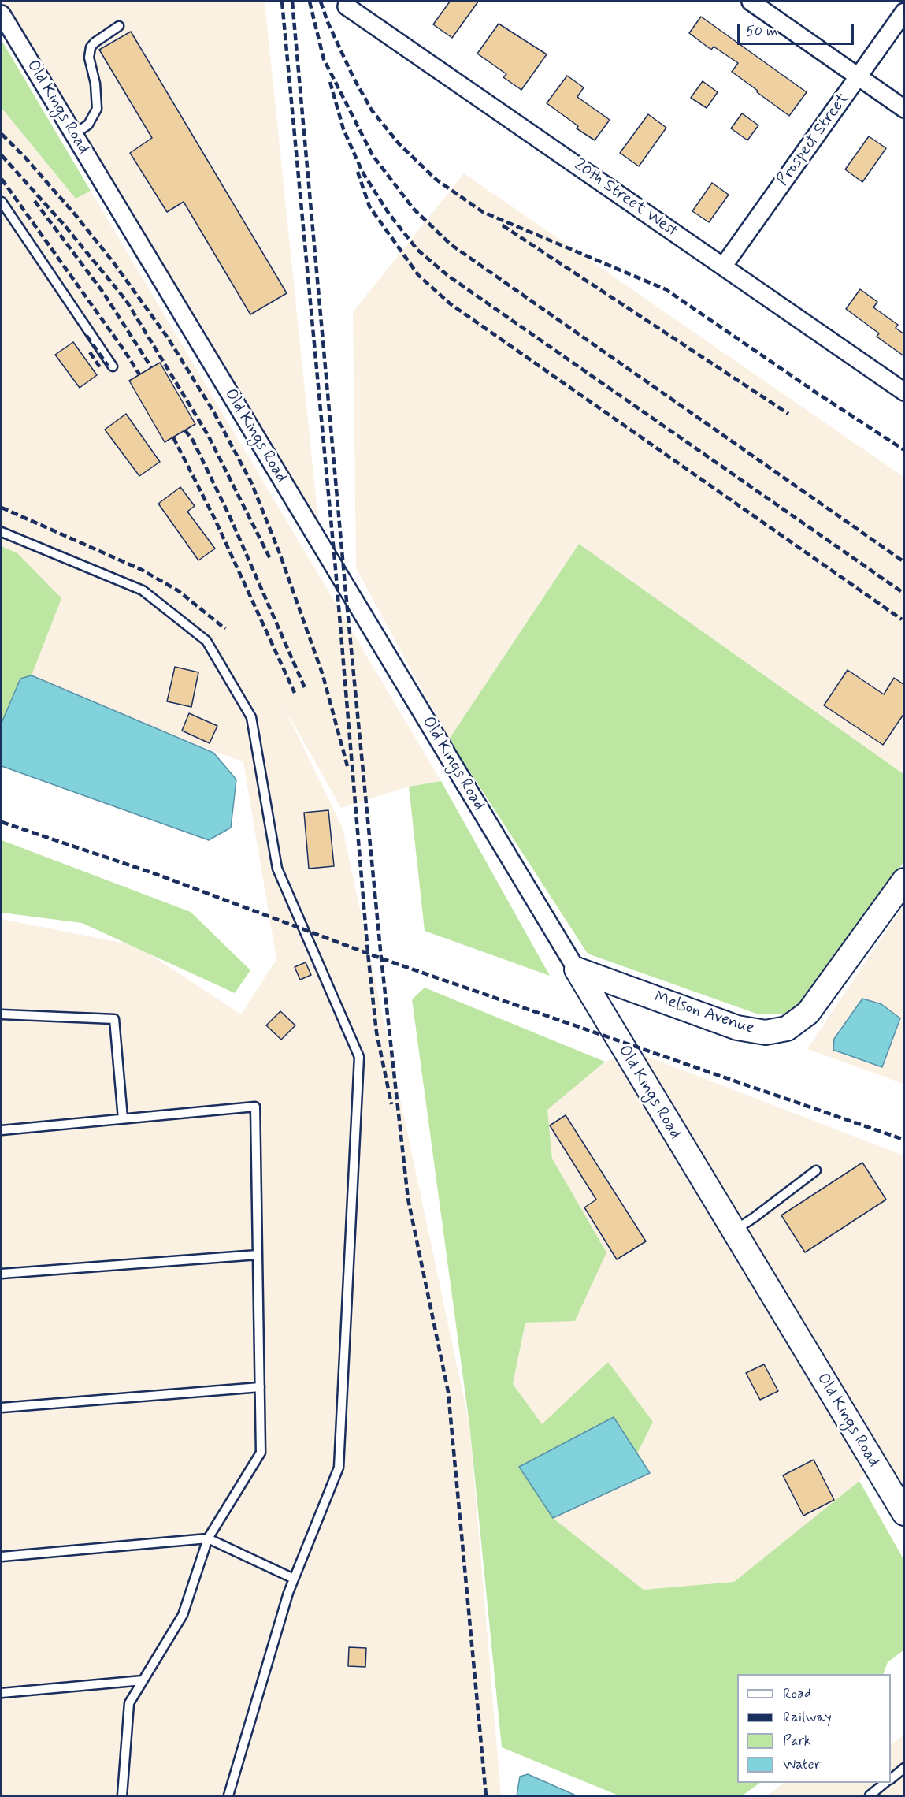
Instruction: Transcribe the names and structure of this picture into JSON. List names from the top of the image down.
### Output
{
  "streets": {
    "street": [
      "Old Kings Road",
      "Prospect Street",
      "20th Street West",
      "Melson Avenue"
    ]
  },
  "crossings": [
    ["Old Kings Road", "Melson Avenue"],
    ["Prospect Street", "20th Street West"]
  ],
  "legend": [
    "Road",
    "Railway",
    "Park",
    "Water"
  ],
  "scale_bar": "50 m"
}
